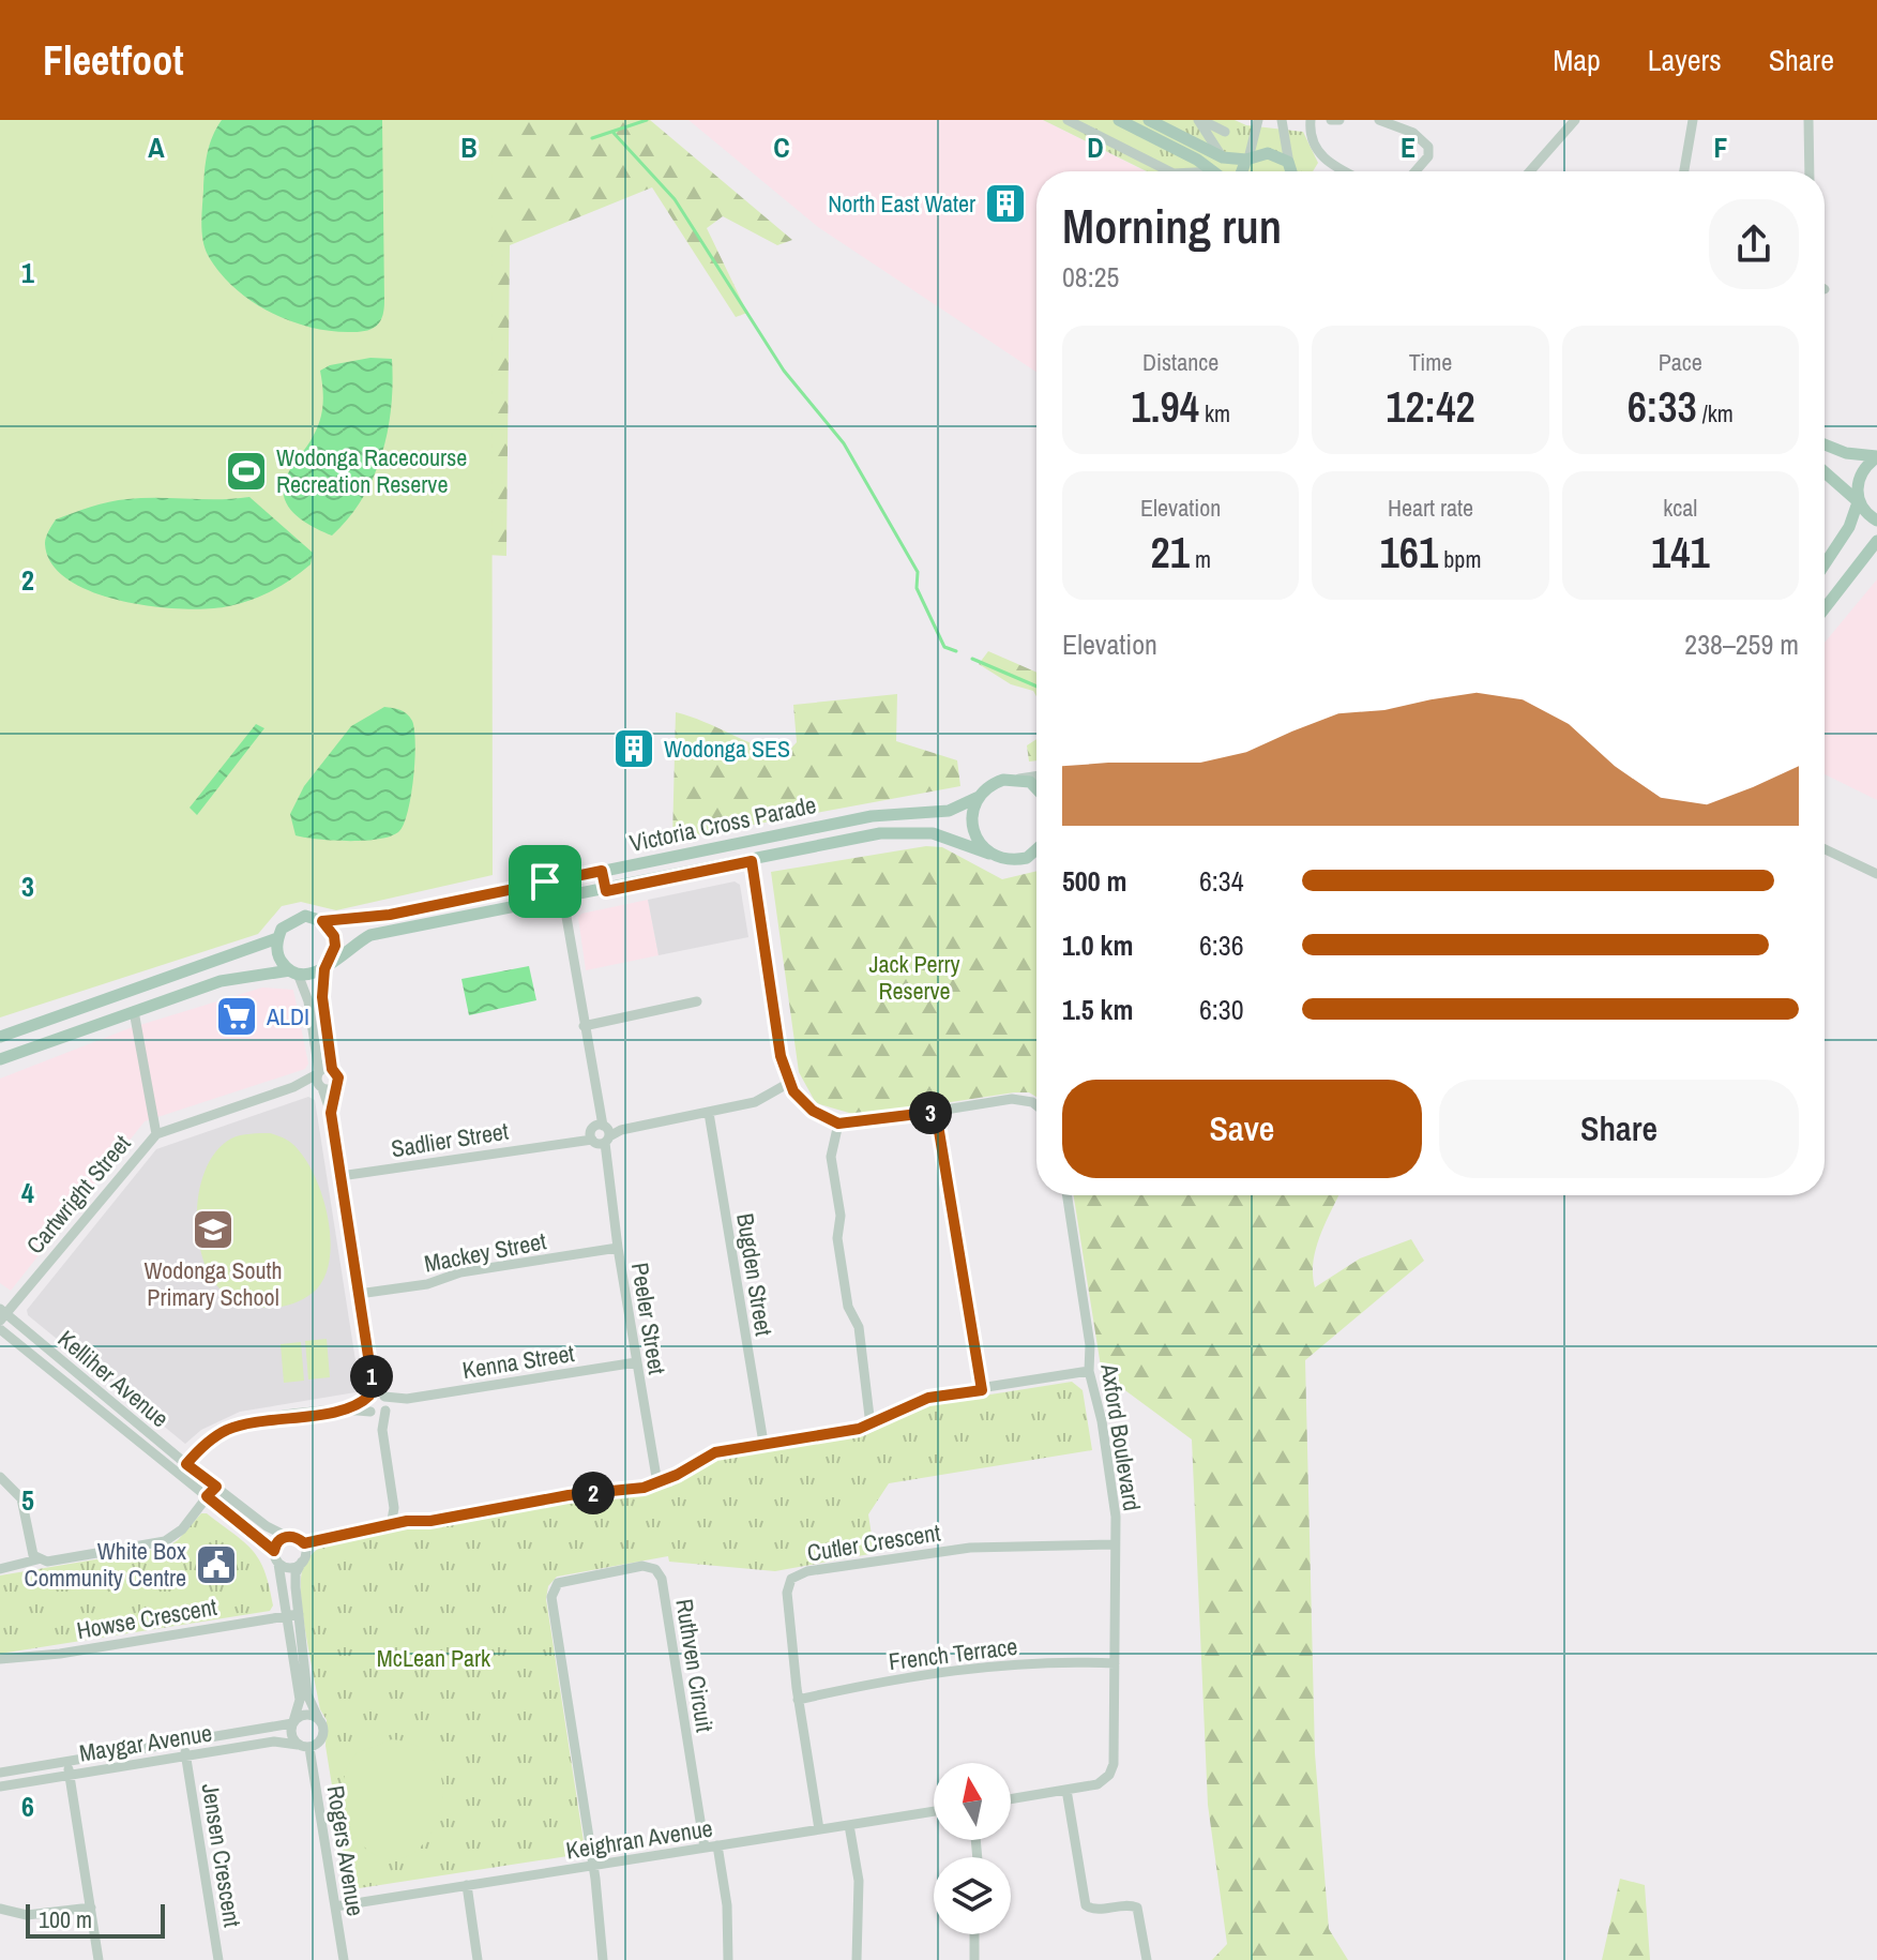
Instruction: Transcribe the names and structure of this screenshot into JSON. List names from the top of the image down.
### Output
{
  "streets": {
    "main road": ["Victoria Cross Parade"],
    "street": [
      "Sadlier Street",
      "Cartwright Street",
      "Mackey Street",
      "Bugden Street",
      "Peeler Street",
      "Kenna Street",
      "Kelliher Avenue",
      "Axford Boulevard",
      "Cutler Crescent",
      "Howse Crescent",
      "French Terrace",
      "Ruthven Circuit",
      "Maygar Avenue",
      "Keighran Avenue",
      "Rogers Avenue",
      "Jensen Crescent"
    ]
  },
  "crossings": [
    ["Victoria Cross Parade", "Peeler Street"],
    ["Sadlier Street", "Bugden Street"],
    ["Sadlier Street", "Peeler Street"],
    ["Cartwright Street", "Kelliher Avenue"],
    ["Mackey Street", "Peeler Street"],
    ["Peeler Street", "Kenna Street"],
    ["Kenna Street", "Kelliher Avenue"],
    ["Axford Boulevard", "Cutler Crescent"],
    ["Axford Boulevard", "French Terrace"],
    ["Cutler Crescent", "French Terrace"],
    ["Cutler Crescent", "Keighran Avenue"],
    ["Ruthven Circuit", "Keighran Avenue"],
    ["Maygar Avenue", "Rogers Avenue"],
    ["Maygar Avenue", "Jensen Crescent"],
    ["Keighran Avenue", "Rogers Avenue"]
  ],
  "parks": ["Jack Perry Reserve", "McLean Park"],
  "places": {
    "building": ["North East Water", "Wodonga SES"],
    "sports": ["Wodonga Racecourse Recreation Reserve"],
    "supermarket": ["ALDI"],
    "school or university": ["Wodonga South Primary School"],
    "public building": ["White Box Community Centre"]
  },
  "scale_bar": "100 m",
  "north": "top",
  "page": {
    "header": "Fleetfoot",
    "nav": ["Map", "Layers", "Share"],
    "heading": ["Morning run", "08:25"],
    "stats": [
      ["Distance", "1.94 km"],
      ["Time", "12:42"],
      ["Pace", "6:33 /km"],
      ["Elevation", "21 m"],
      ["Heart rate", "161 bpm"],
      ["kcal", "141"]
    ],
    "chart": ["Elevation", "238–259 m"],
    "list": [
      {
        "name": "500 m",
        "note": "6:34"
      },
      {
        "name": "1.0 km",
        "note": "6:36"
      },
      {
        "name": "1.5 km",
        "note": "6:30"
      }
    ],
    "buttons": ["Save", "Share"],
    "pins": ["3", "1", "2"],
    "scale": "100 m"
  },
  "grid": {
    "columns": [
      "A",
      "B",
      "C",
      "D",
      "E",
      "F"
    ],
    "rows": [
      "1",
      "2",
      "3",
      "4",
      "5",
      "6"
    ]
  }
}
